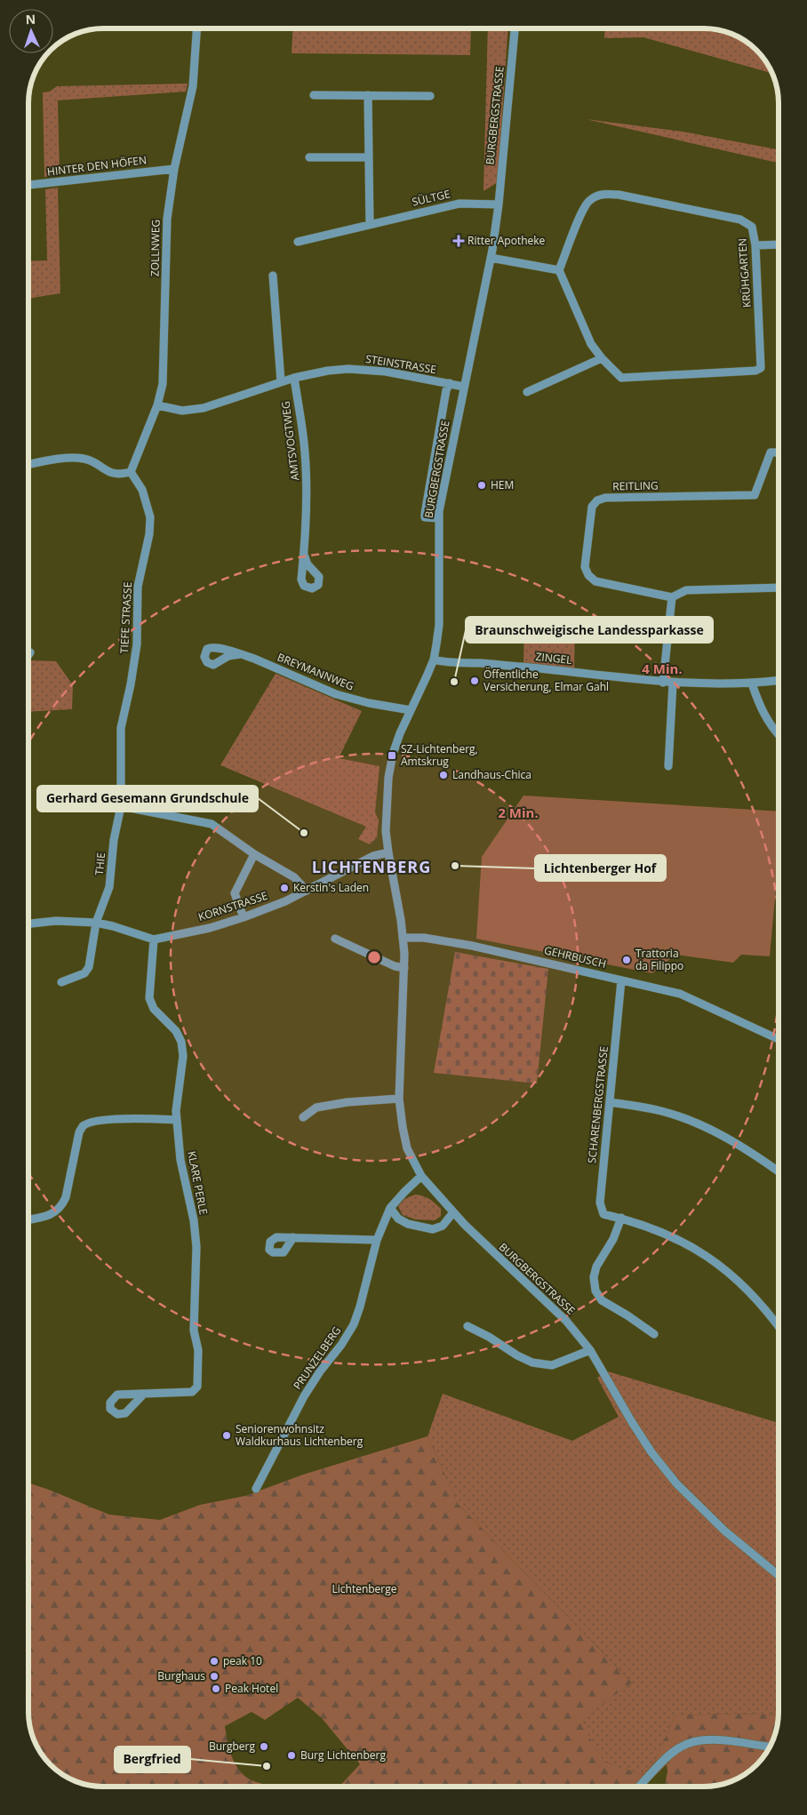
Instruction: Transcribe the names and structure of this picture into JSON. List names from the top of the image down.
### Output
{
  "streets": {
    "street": [
      "BURGBERGSTRASSE",
      "HINTER DEN HÖFEN",
      "SÜLTGE",
      "ZOLLNWEG",
      "KRÜHGARTEN",
      "STEINSTRASSE",
      "AMTSVOGTWEG",
      "REITLING",
      "TIEFE STRASSE",
      "ZINGEL",
      "BREYMANNWEG",
      "THIE",
      "KORNSTRASSE",
      "GEHRBUSCH",
      "SCHARENBERGSTRASSE",
      "KLARE PERLE",
      "PRUNZELBERG"
    ]
  },
  "crossings": [
    ["BURGBERGSTRASSE", "SÜLTGE"],
    ["BURGBERGSTRASSE", "STEINSTRASSE"],
    ["BURGBERGSTRASSE", "ZINGEL"],
    ["BURGBERGSTRASSE", "BREYMANNWEG"],
    ["BURGBERGSTRASSE", "KORNSTRASSE"],
    ["BURGBERGSTRASSE", "GEHRBUSCH"],
    ["BURGBERGSTRASSE", "PRUNZELBERG"],
    ["HINTER DEN HÖFEN", "ZOLLNWEG"],
    ["ZOLLNWEG", "STEINSTRASSE"],
    ["ZOLLNWEG", "TIEFE STRASSE"],
    ["STEINSTRASSE", "AMTSVOGTWEG"],
    ["TIEFE STRASSE", "THIE"],
    ["THIE", "KORNSTRASSE"],
    ["KORNSTRASSE", "KLARE PERLE"],
    ["GEHRBUSCH", "SCHARENBERGSTRASSE"]
  ],
  "districts": ["LICHTENBERG"],
  "parks": ["Lichtenberge"],
  "places": {
    "health": ["Ritter Apotheke"],
    "other": [
      "HEM",
      "Öffentliche Versicherung, Elmar Gahl",
      "Braunschweigische Landessparkasse",
      "Landhaus-Chica",
      "Gerhard Gesemann Grundschule",
      "Lichtenberger Hof",
      "Kerstin's Laden",
      "Trattoria da Filippo",
      "Seniorenwohnsitz Waldkurhaus Lichtenberg",
      "peak 10",
      "Burghaus",
      "Peak Hotel",
      "Burgberg",
      "Burg Lichtenberg",
      "Bergfried"
    ],
    "transit": ["SZ-Lichtenberg, Amtskrug"]
  },
  "north": "top",
  "rings": ["4 Min.", "2 Min."]
}
